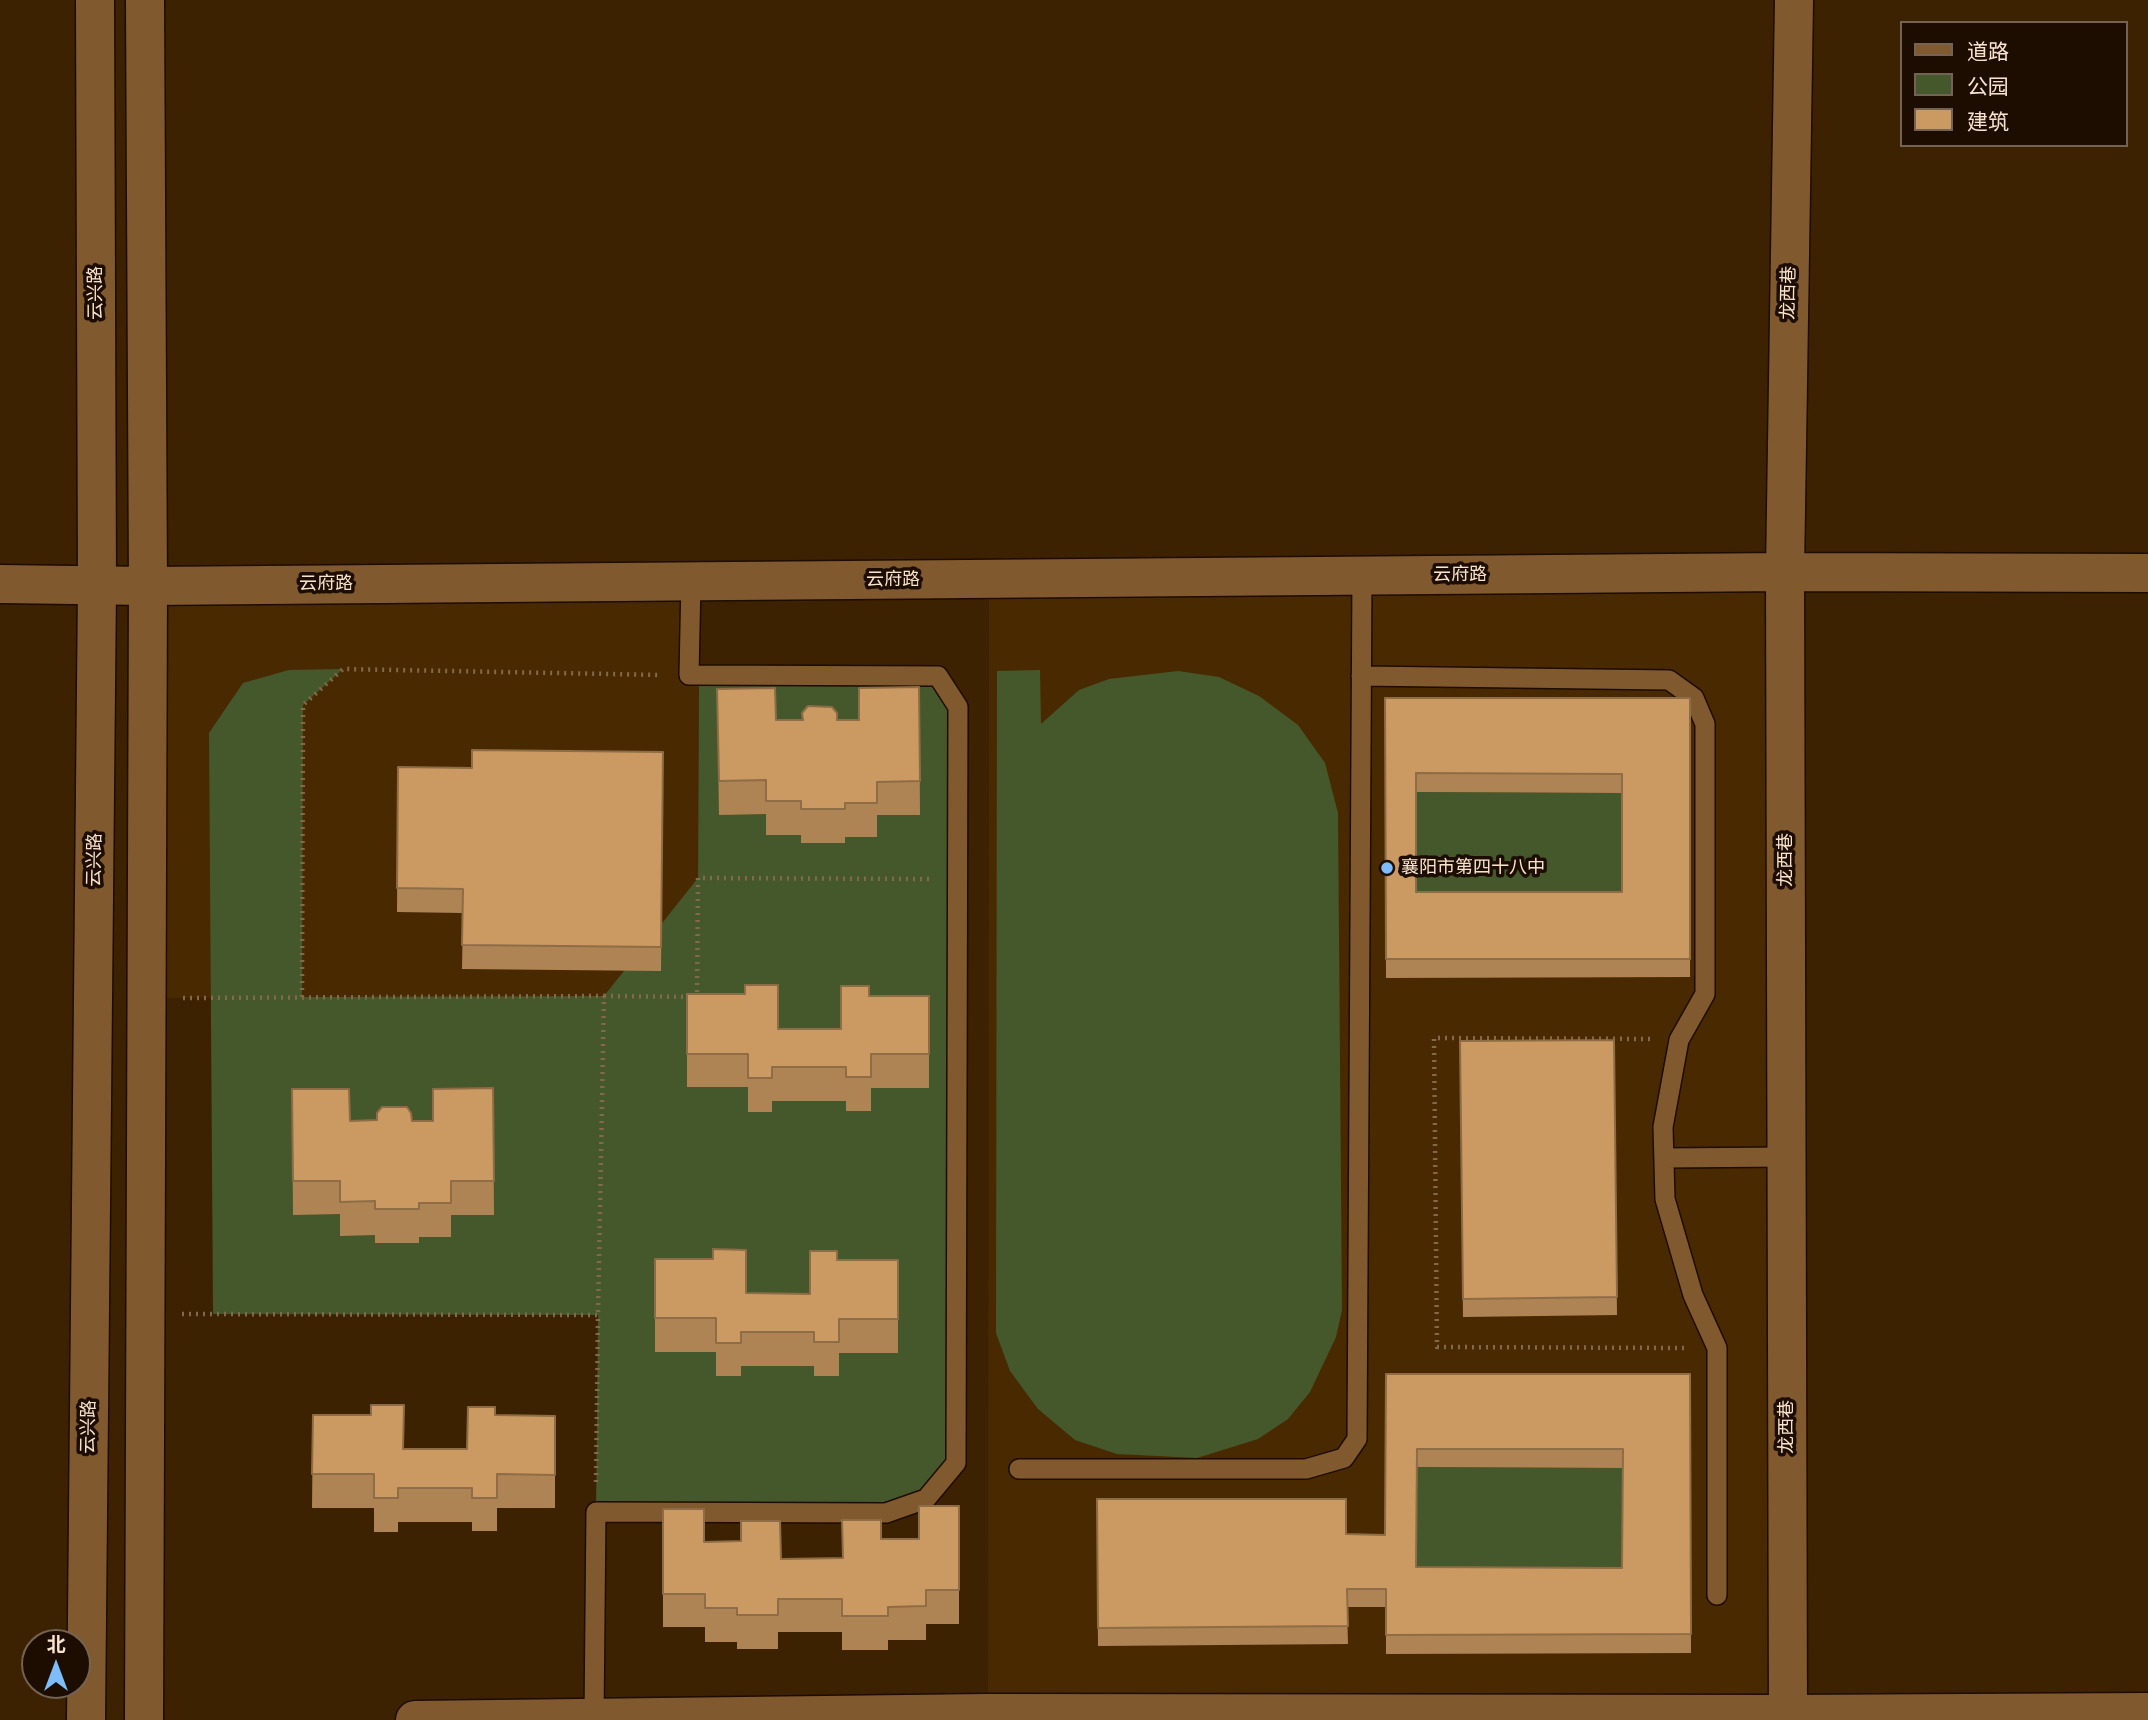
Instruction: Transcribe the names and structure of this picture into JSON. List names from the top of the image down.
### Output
{
  "streets": {
    "street": ["云兴路", "龙西巷", "云府路"]
  },
  "crossings": [
    ["云兴路", "云府路"],
    ["龙西巷", "云府路"]
  ],
  "places": ["襄阳市第四十八中"],
  "legend": ["道路", "公园", "建筑"],
  "north": "top"
}
